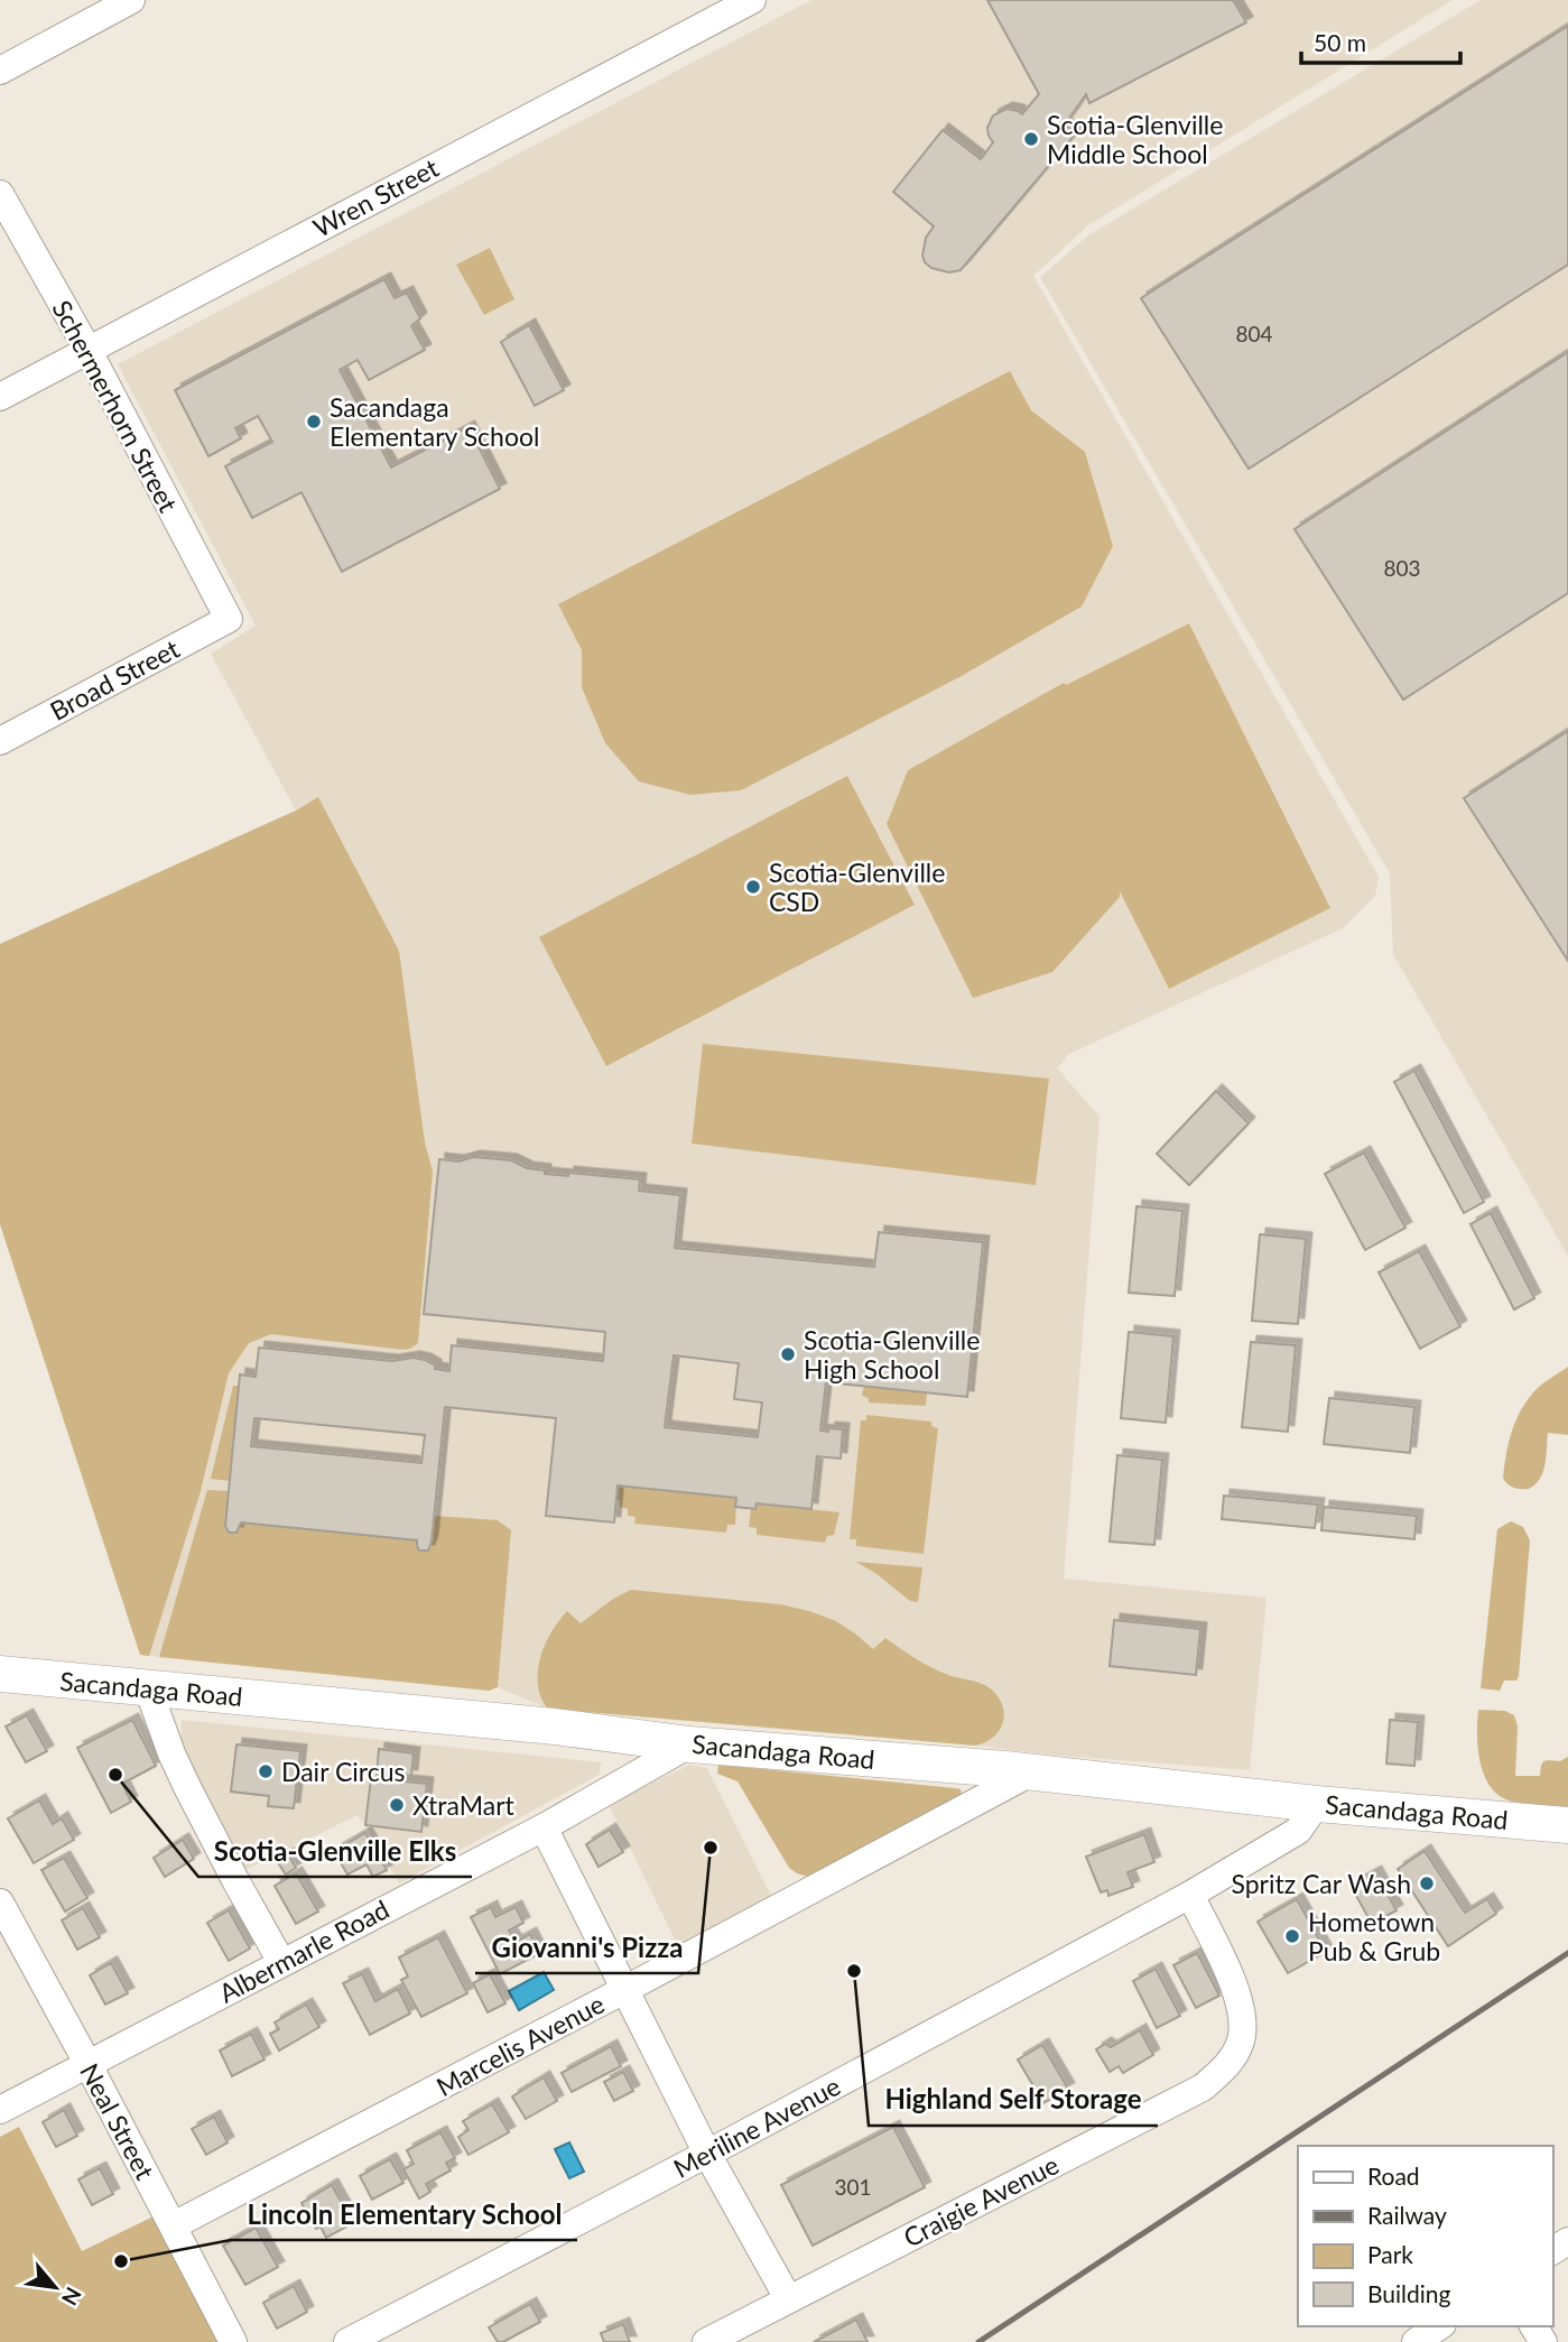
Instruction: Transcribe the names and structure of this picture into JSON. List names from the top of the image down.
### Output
{
  "streets": {
    "main road": ["Sacandaga Road"],
    "street": [
      "Wren Street",
      "Schermerhorn Street",
      "Broad Street",
      "Albermarle Road",
      "Marcelis Avenue",
      "Neal Street",
      "Meriline Avenue",
      "Craigie Avenue"
    ]
  },
  "crossings": [
    ["Wren Street", "Schermerhorn Street"],
    ["Schermerhorn Street", "Broad Street"],
    ["Sacandaga Road", "Albermarle Road"],
    ["Sacandaga Road", "Marcelis Avenue"],
    ["Sacandaga Road", "Meriline Avenue"],
    ["Albermarle Road", "Neal Street"],
    ["Marcelis Avenue", "Neal Street"],
    ["Meriline Avenue", "Craigie Avenue"]
  ],
  "places": [
    "Scotia-Glenville Middle School",
    "Sacandaga Elementary School",
    "Scotia-Glenville CSD",
    "Scotia-Glenville High School",
    "Dair Circus",
    "Scotia-Glenville Elks",
    "XtraMart",
    "Giovanni's Pizza",
    "Spritz Car Wash",
    "Hometown Pub & Grub",
    "Highland Self Storage",
    "Lincoln Elementary School"
  ],
  "house_numbers": ["804", "803", "301"],
  "legend": [
    "Road",
    "Railway",
    "Park",
    "Building"
  ],
  "scale_bar": "50 m",
  "north": "bottom right"
}
